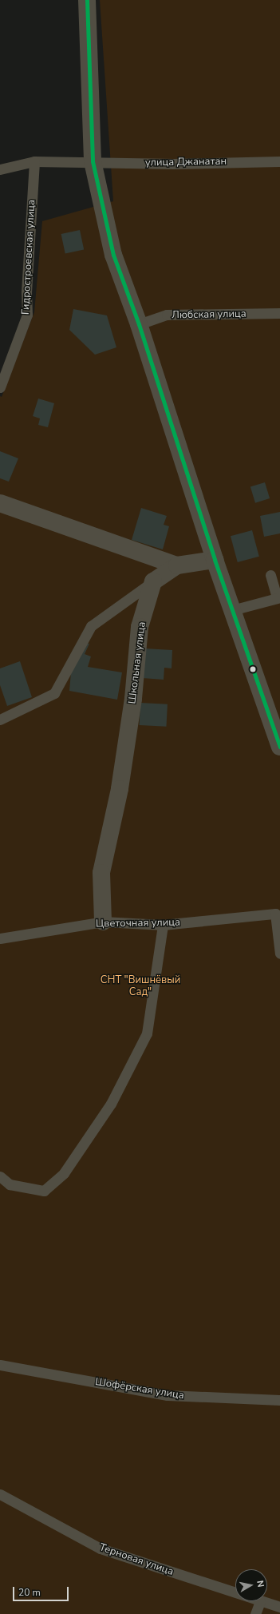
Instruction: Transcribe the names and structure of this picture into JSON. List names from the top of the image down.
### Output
{
  "streets": {
    "street": ["Школьная улица"],
    "lane": [
      "улица Джанатан",
      "Гидростроевская улица",
      "Любская улица",
      "Цветочная улица",
      "Шофёрская улица",
      "Терновая улица"
    ]
  },
  "crossings": [
    ["улица Джанатан", "Гидростроевская улица"],
    ["Школьная улица", "Цветочная улица"]
  ],
  "parks": ["СНТ \"Вишнёвый Сад\""],
  "scale_bar": "20 m",
  "north": "right"
}
